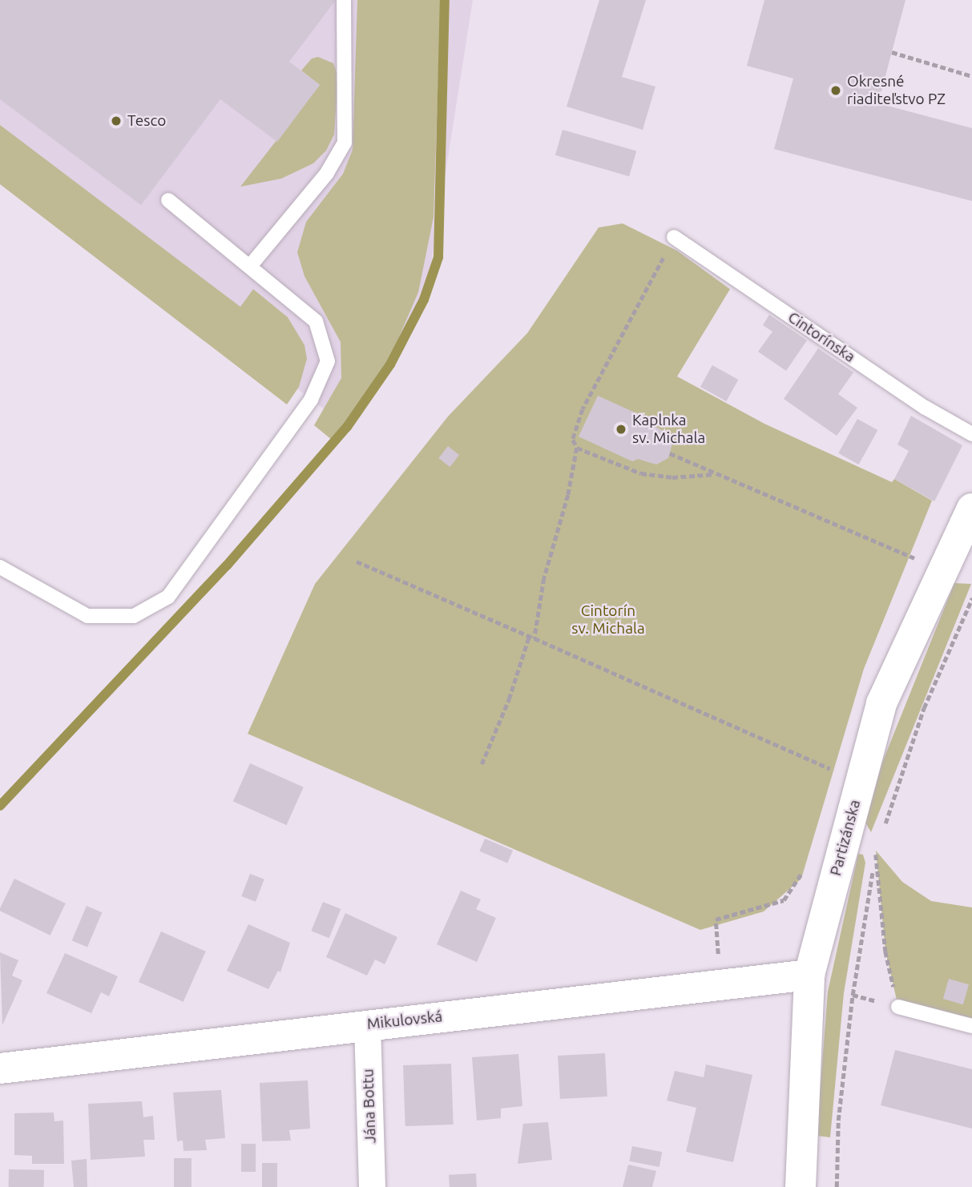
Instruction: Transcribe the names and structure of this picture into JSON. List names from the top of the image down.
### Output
{
  "streets": {
    "street": ["Partizánska", "Mikulovská", "Jána Bottu"],
    "lane": ["Cintorínska"]
  },
  "crossings": [
    ["Partizánska", "Mikulovská"],
    ["Mikulovská", "Jána Bottu"]
  ],
  "parks": ["Cintorín sv. Michala"],
  "places": ["Okresné riaditeľstvo PZ", "Tesco", "Kaplnka sv. Michala"]
}
